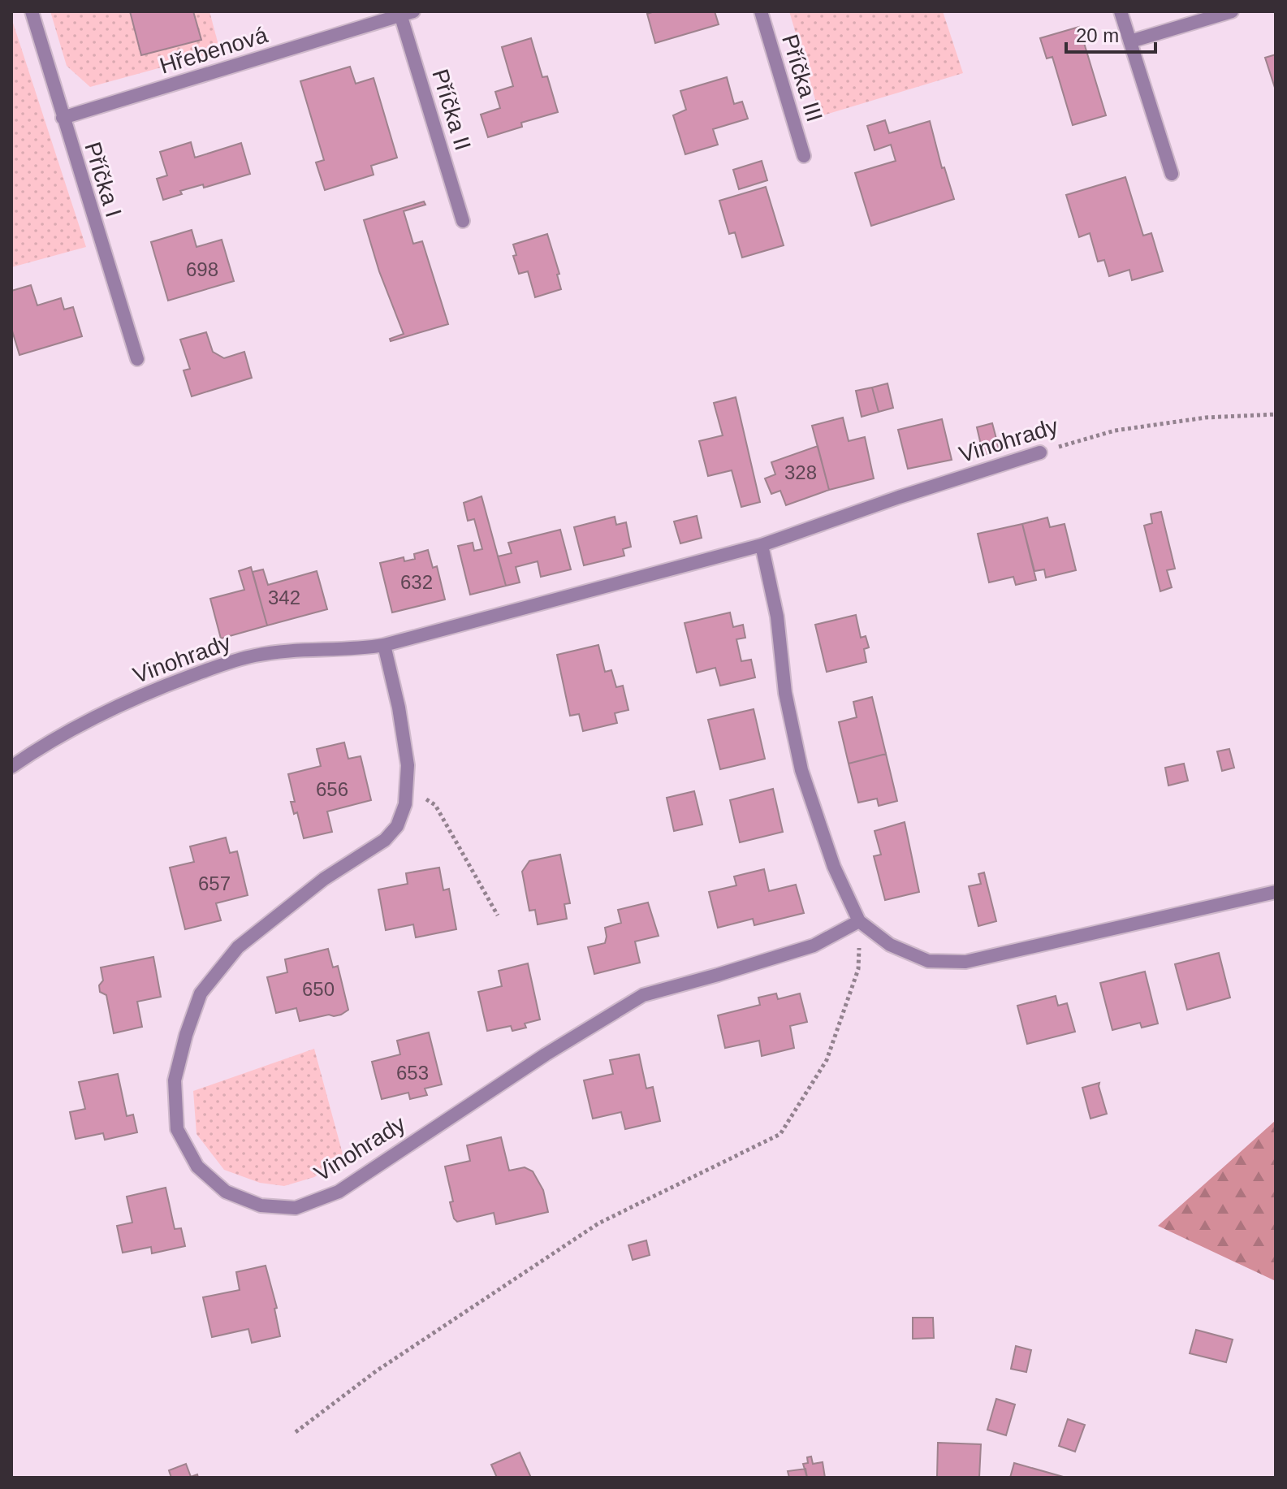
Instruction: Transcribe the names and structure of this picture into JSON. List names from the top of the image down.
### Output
{
  "streets": {
    "street": [
      "Hřebenová",
      "Příčka III",
      "Příčka II",
      "Příčka I",
      "Vinohrady"
    ]
  },
  "crossings": [
    ["Hřebenová", "Příčka II"],
    ["Hřebenová", "Příčka I"]
  ],
  "house_numbers": [
    "698",
    "328",
    "632",
    "342",
    "656",
    "657",
    "650",
    "653"
  ],
  "scale_bar": "20 m"
}
